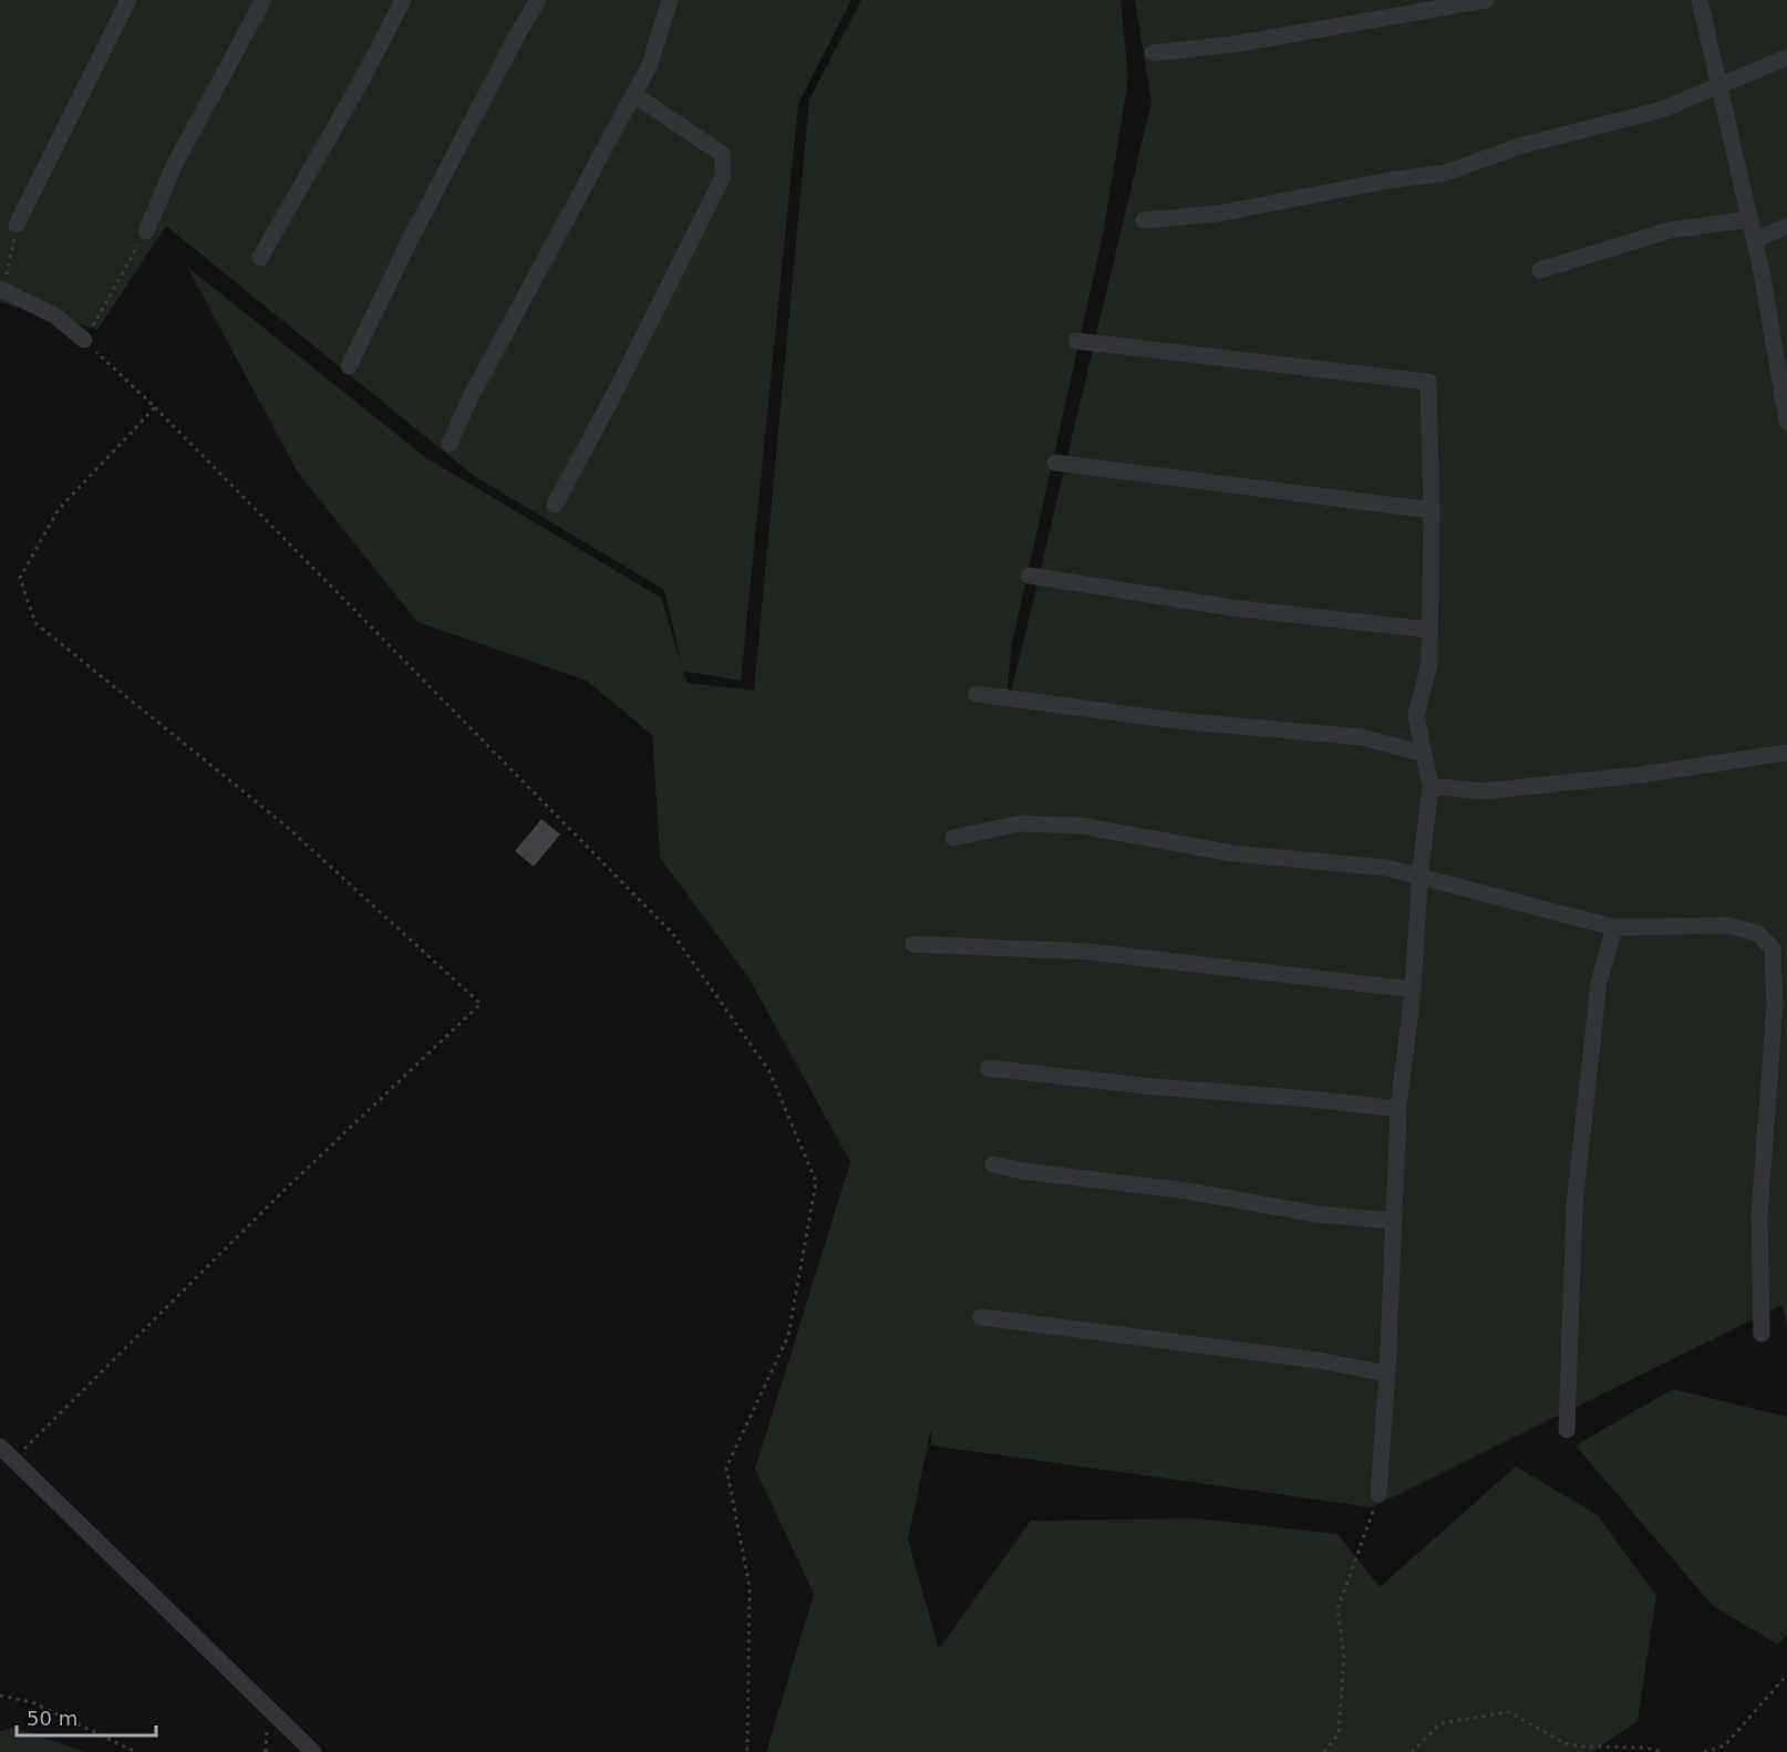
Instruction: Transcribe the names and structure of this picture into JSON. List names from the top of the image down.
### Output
{
  "scale_bar": "50 m"
}
